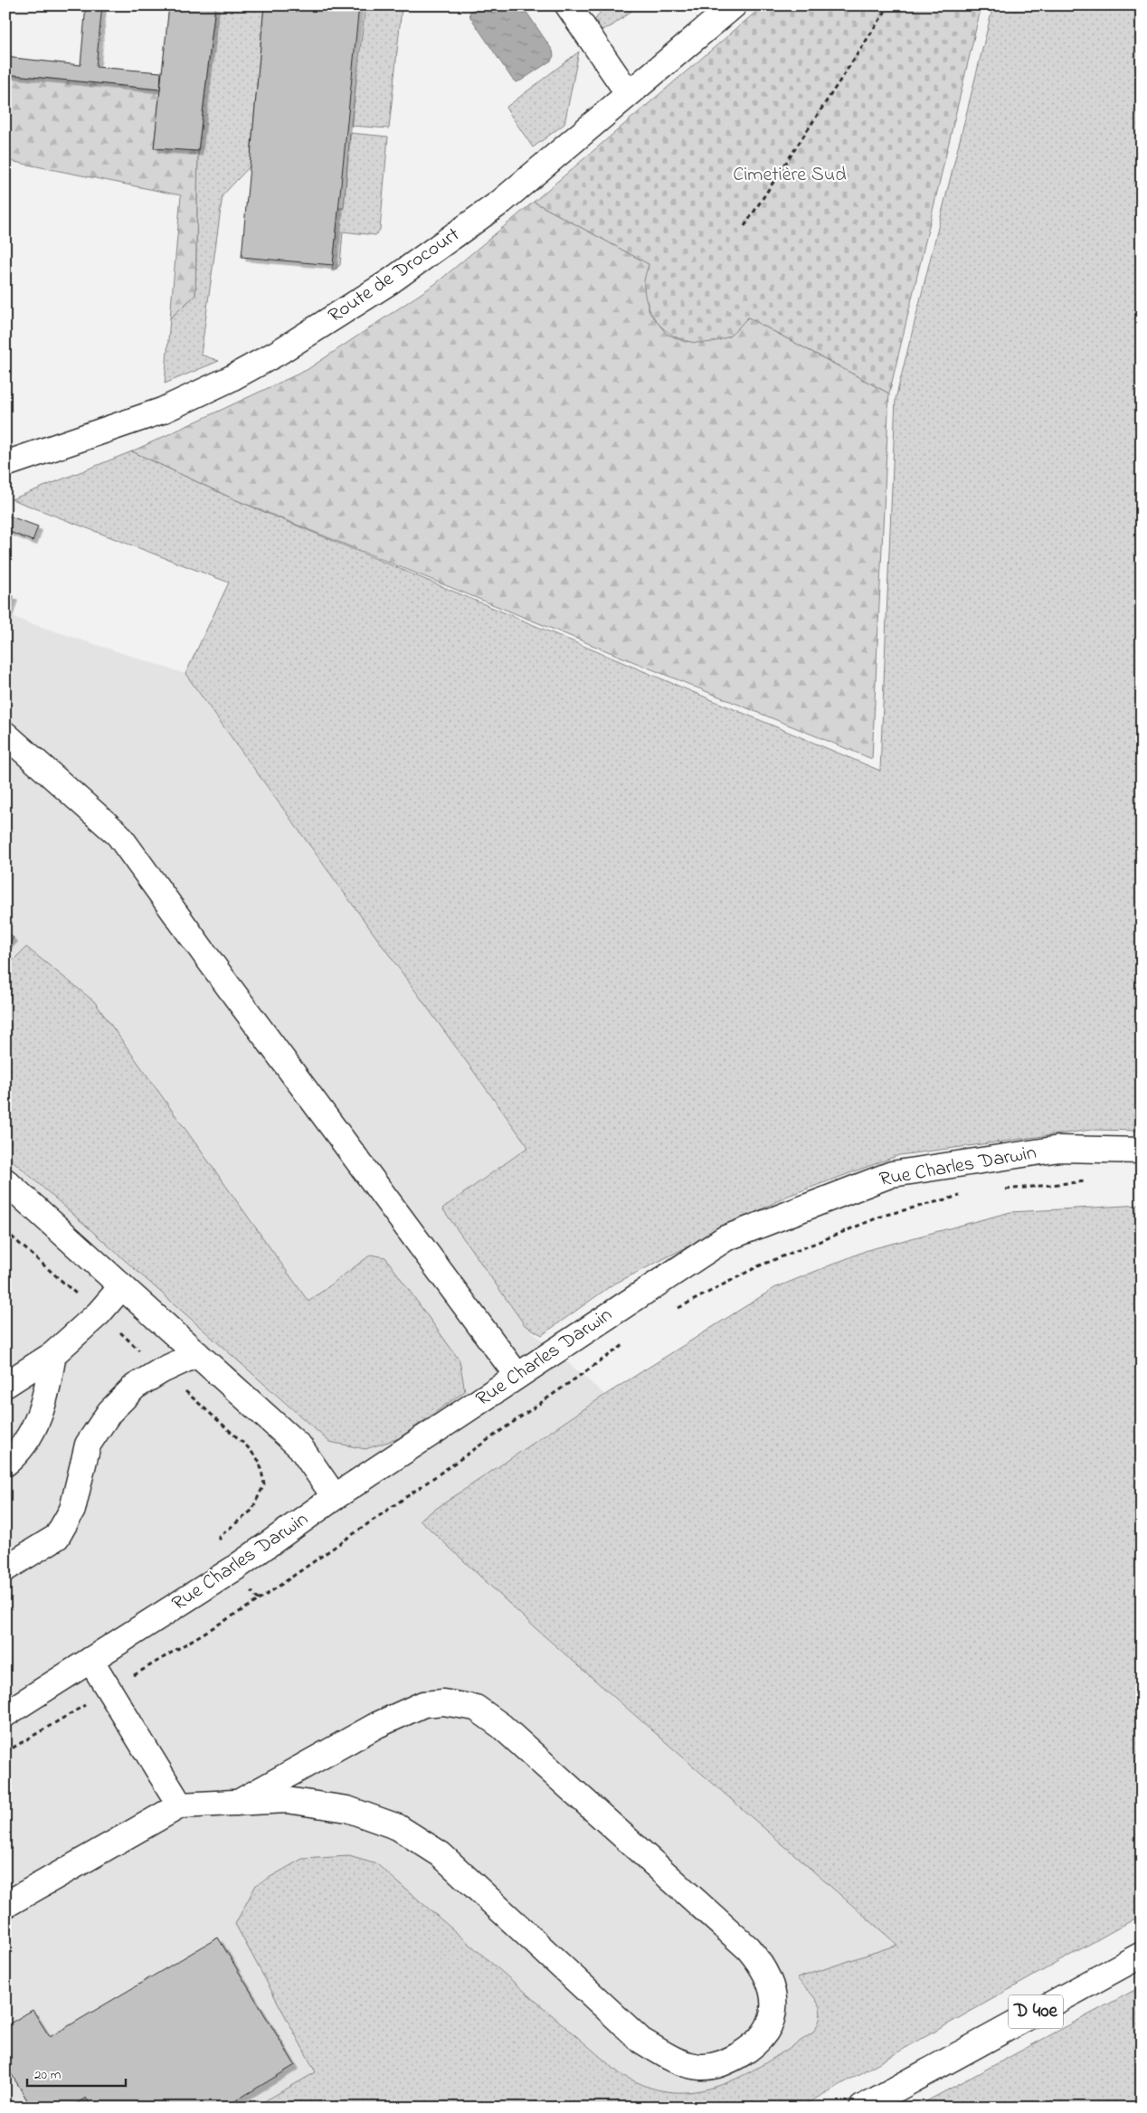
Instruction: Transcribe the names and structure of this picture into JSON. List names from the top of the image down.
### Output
{
  "streets": {
    "street": ["Route de Drocourt", "Rue Charles Darwin", "D 40e"]
  },
  "parks": ["Cimetière Sud"],
  "scale_bar": "20 m"
}
